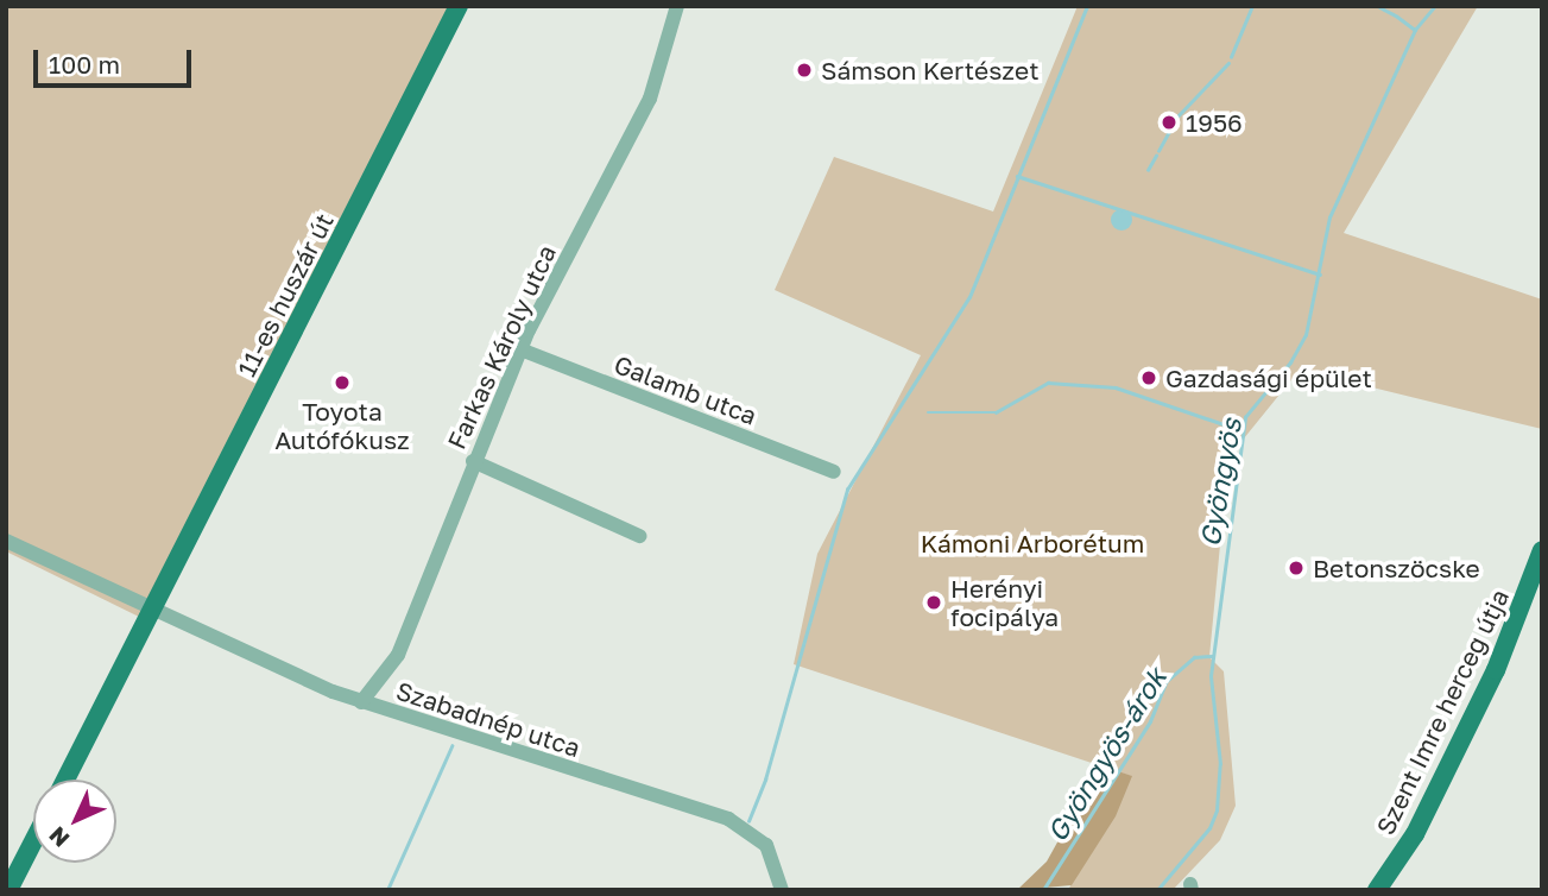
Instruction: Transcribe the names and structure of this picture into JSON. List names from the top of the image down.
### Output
{
  "streets": {
    "main road": ["11-es huszár út", "Szent Imre herceg útja"],
    "street": ["Farkas Károly utca", "Galamb utca", "Szabadnép utca"]
  },
  "crossings": [
    ["11-es huszár út", "Szabadnép utca"],
    ["Farkas Károly utca", "Galamb utca"],
    ["Farkas Károly utca", "Szabadnép utca"]
  ],
  "water": ["Gyöngyös", "Gyöngyös-árok"],
  "parks": ["Kámoni Arborétum"],
  "places": [
    "Sámson Kertészet",
    "1956",
    "Gazdasági épület",
    "Toyota Autófókusz",
    "Betonszöcske",
    "Herényi focipálya"
  ],
  "scale_bar": "100 m",
  "north": "bottom left"
}
